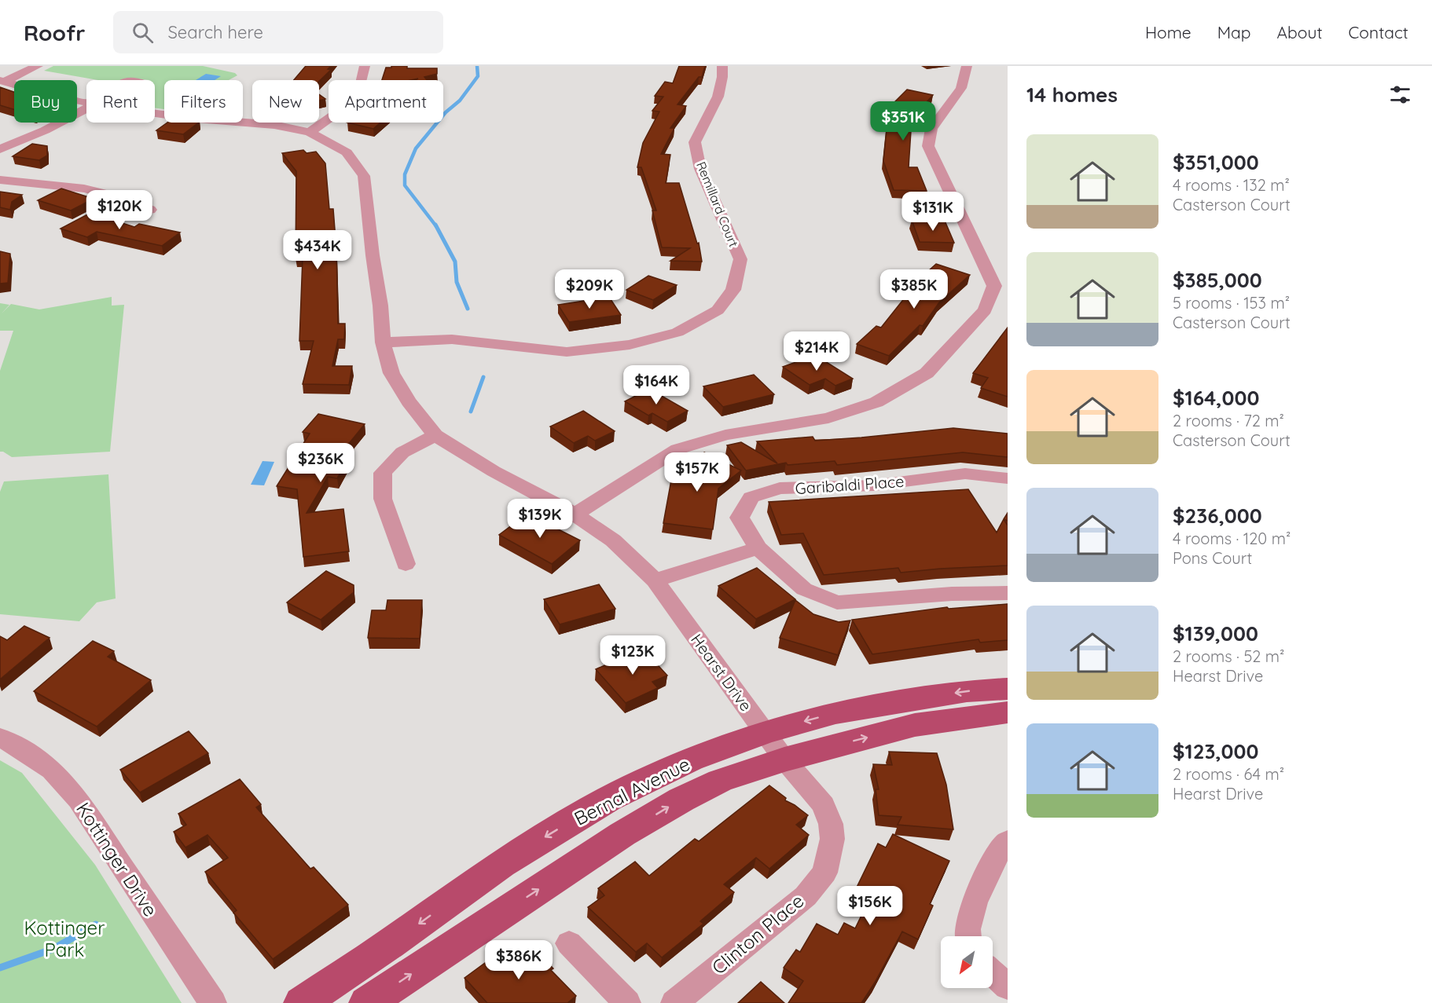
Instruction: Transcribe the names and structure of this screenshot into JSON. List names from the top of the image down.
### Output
{
  "streets": {
    "main road": ["Bernal Avenue"],
    "street": [
      "Remillard Court",
      "Garibaldi Place",
      "Hearst Drive",
      "Kottinger Drive",
      "Clinton Place"
    ]
  },
  "crossings": [
    ["Remillard Court", "Hearst Drive"],
    ["Hearst Drive", "Bernal Avenue"],
    ["Hearst Drive", "Clinton Place"],
    ["Bernal Avenue", "Clinton Place"]
  ],
  "parks": ["Kottinger Park"],
  "north": "bottom left",
  "page": {
    "header": "Roofr",
    "search": "Search here",
    "nav": [
      "Home",
      "Map",
      "About",
      "Contact"
    ],
    "heading": "14 homes",
    "chip": [
      "Buy",
      "Rent",
      "Filters",
      "New",
      "Apartment"
    ],
    "price": [
      "$351K",
      "$120K",
      "$131K",
      "$434K",
      "$209K",
      "$385K",
      "$214K",
      "$164K",
      "$236K",
      "$157K",
      "$139K",
      "$123K",
      "$156K",
      "$386K"
    ],
    "list": [
      {
        "name": "$351,000",
        "note": "4 rooms · 132 m² · Casterson Court"
      },
      {
        "name": "$385,000",
        "note": "5 rooms · 153 m² · Casterson Court"
      },
      {
        "name": "$164,000",
        "note": "2 rooms · 72 m² · Casterson Court"
      },
      {
        "name": "$236,000",
        "note": "4 rooms · 120 m² · Pons Court"
      },
      {
        "name": "$139,000",
        "note": "2 rooms · 52 m² · Hearst Drive"
      },
      {
        "name": "$123,000",
        "note": "2 rooms · 64 m² · Hearst Drive"
      }
    ]
  }
}
